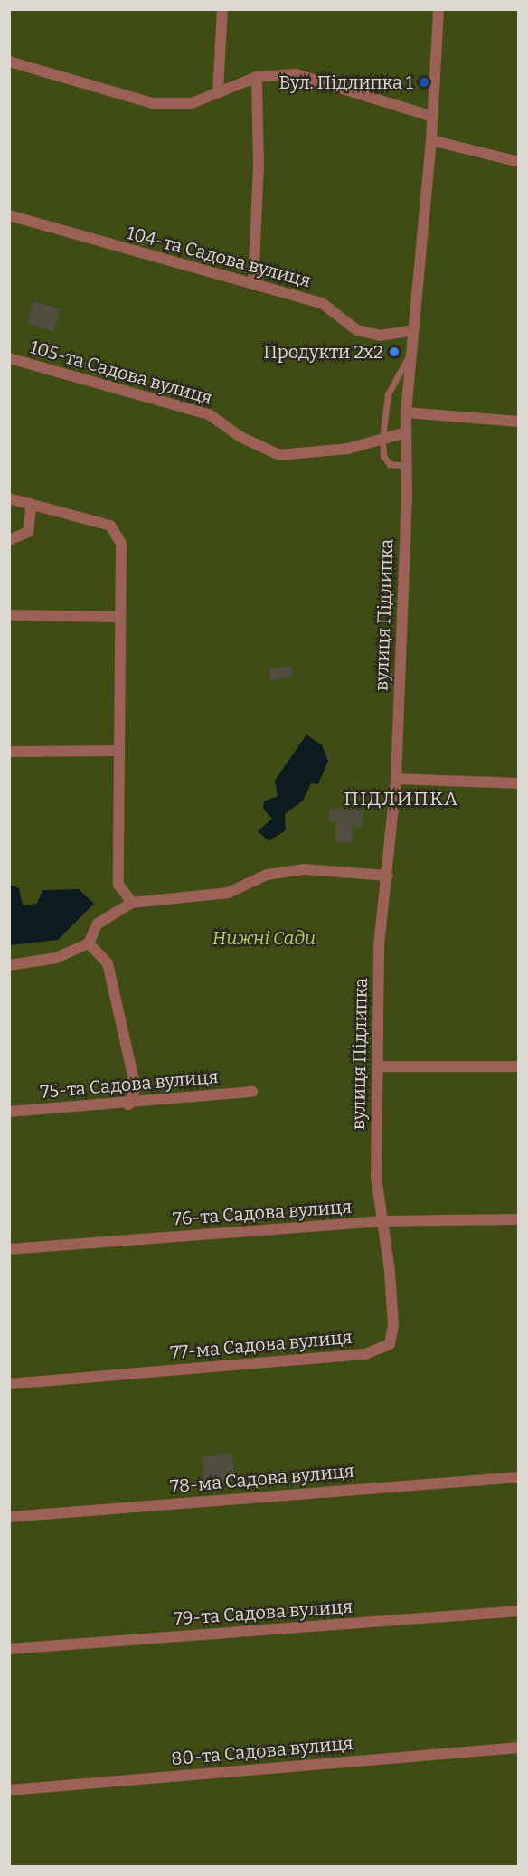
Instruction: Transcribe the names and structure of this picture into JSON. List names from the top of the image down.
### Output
{
  "streets": {
    "street": [
      "104-та Садова вулиця",
      "105-та Садова вулиця",
      "вулиця Підлипка",
      "75-та Садова вулиця",
      "76-та Садова вулиця",
      "77-ма Садова вулиця",
      "78-ма Садова вулиця",
      "79-та Садова вулиця",
      "80-та Садова вулиця"
    ]
  },
  "crossings": [
    ["104-та Садова вулиця", "вулиця Підлипка"],
    ["105-та Садова вулиця", "вулиця Підлипка"],
    ["вулиця Підлипка", "76-та Садова вулиця"],
    ["вулиця Підлипка", "77-ма Садова вулиця"],
    ["76-та Садова вулиця", "77-ма Садова вулиця"]
  ],
  "districts": ["ПІДЛИПКА"],
  "parks": ["Нижні Сади"],
  "places": ["Вул. Підлипка 1", "Продукти 2х2"]
}
